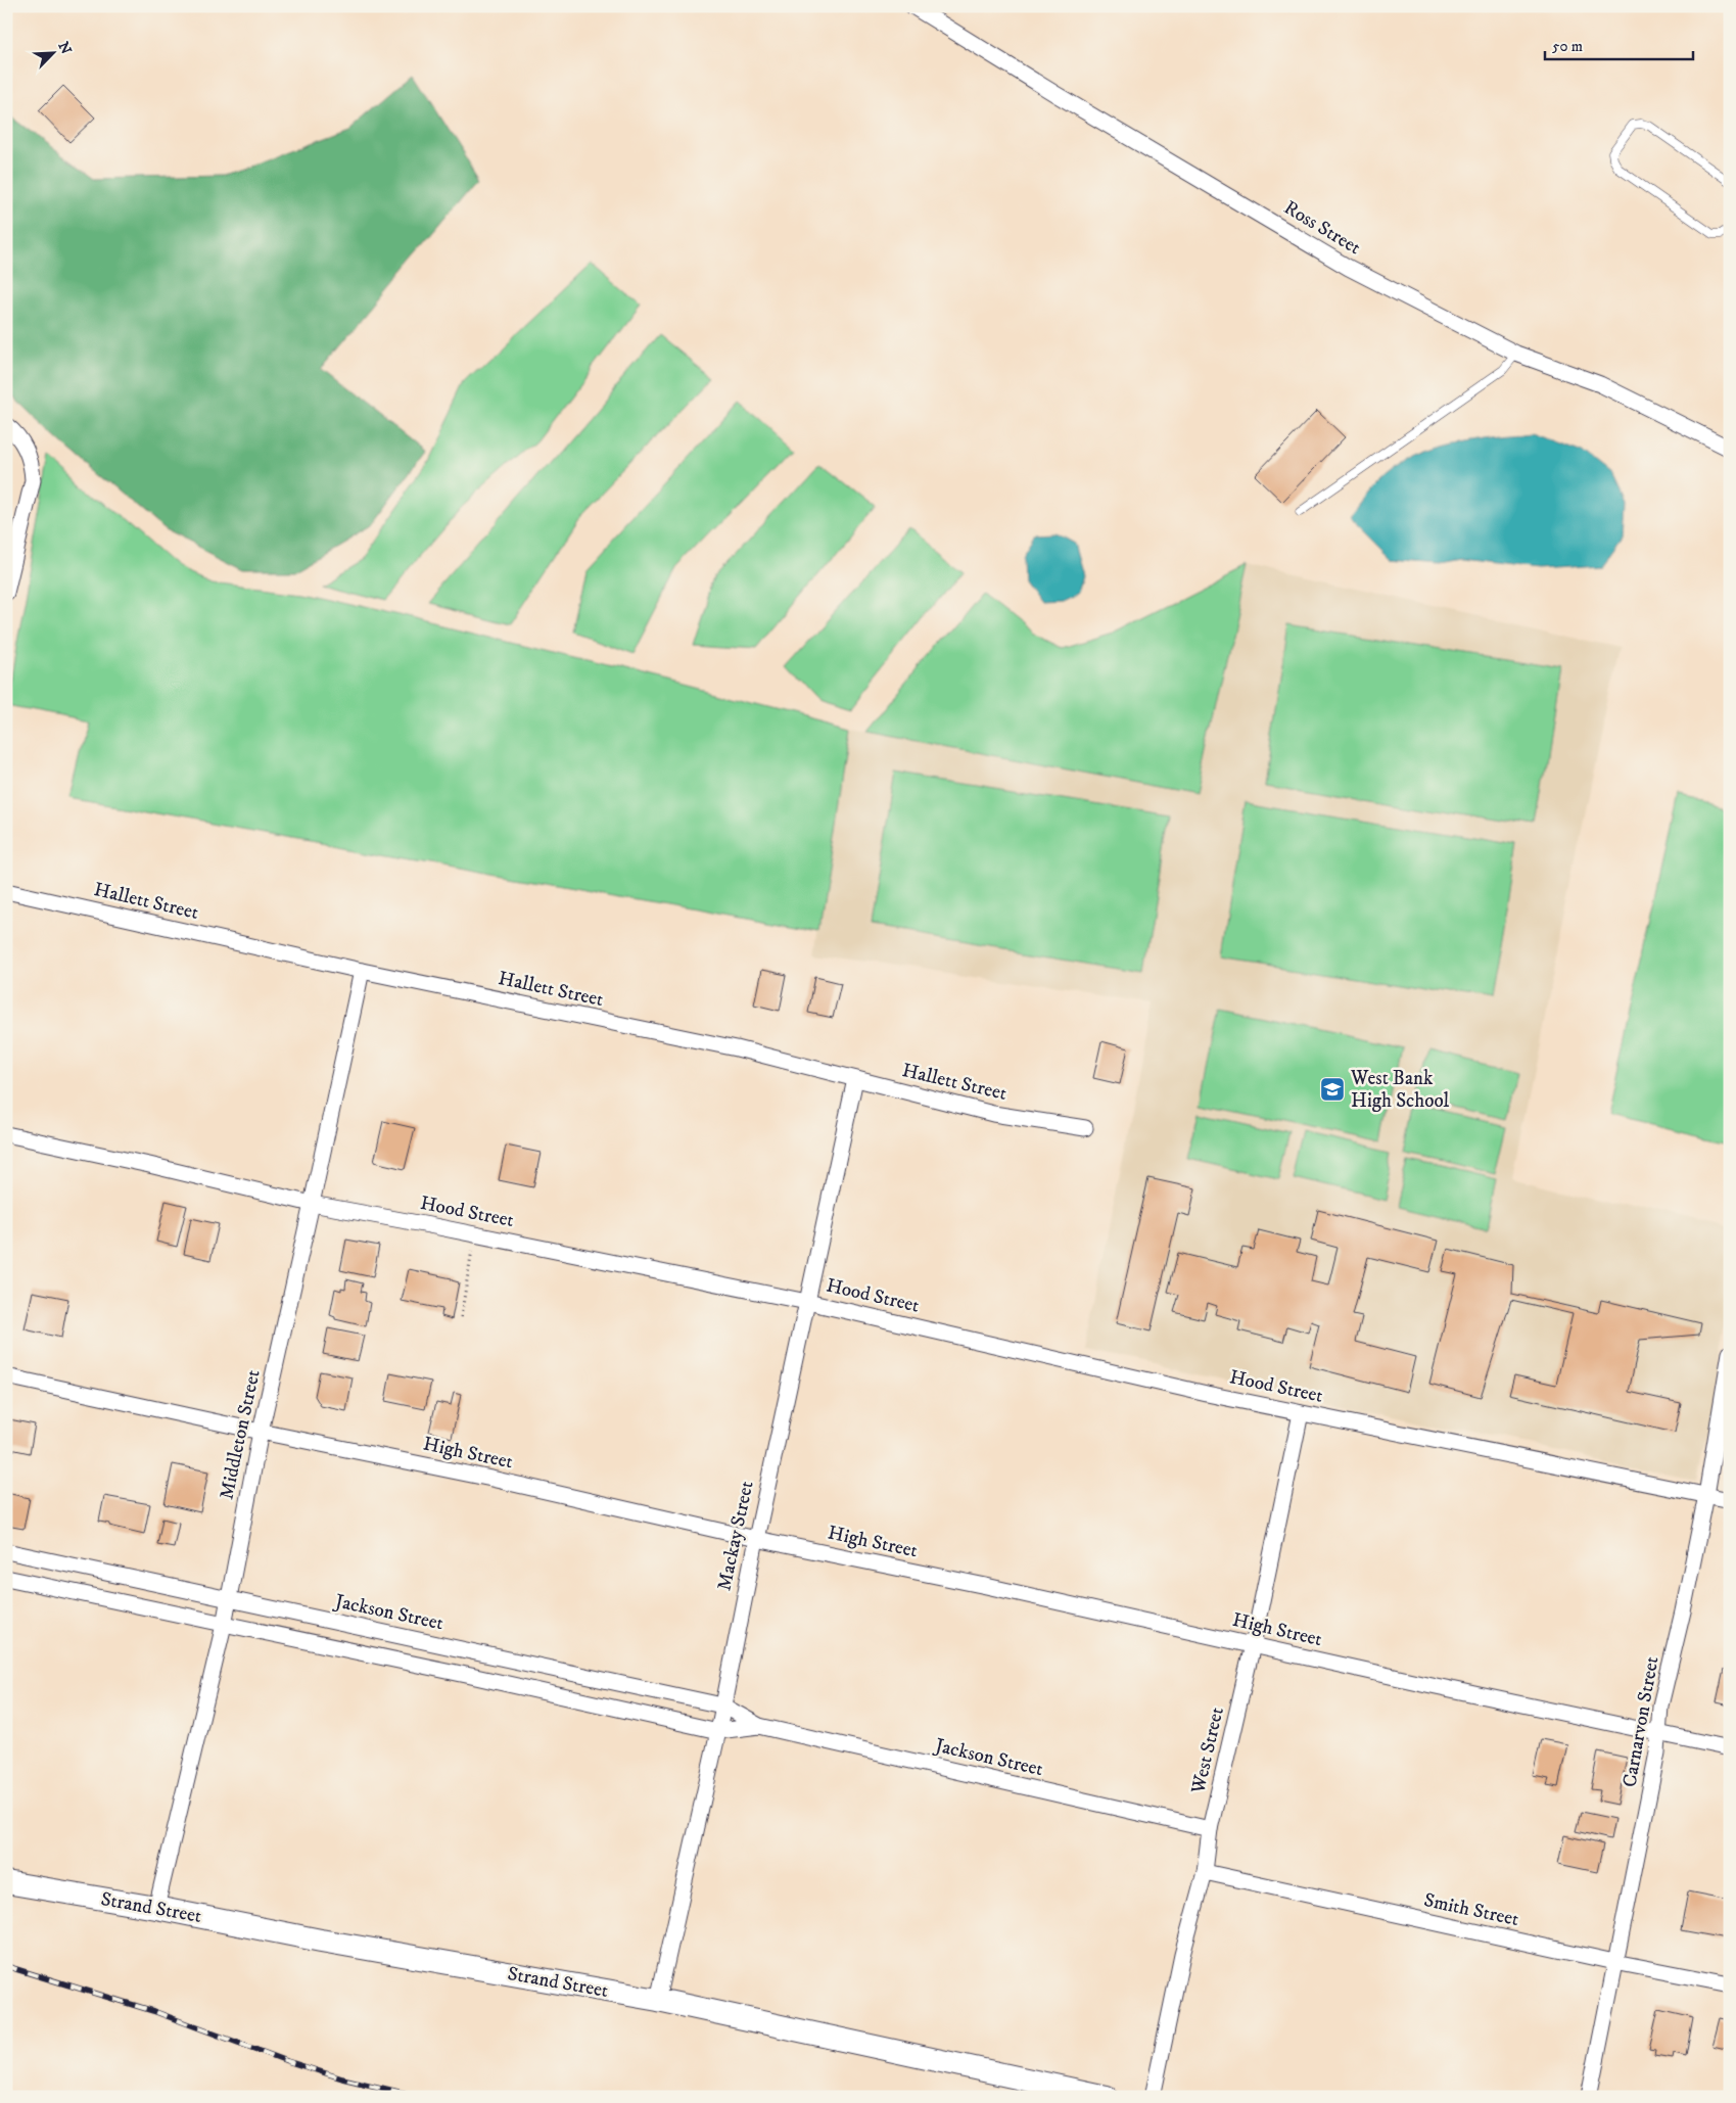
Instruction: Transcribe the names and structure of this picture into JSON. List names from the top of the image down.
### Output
{
  "streets": {
    "street": [
      "Ross Street",
      "Hallett Street",
      "Hood Street",
      "Middleton Street",
      "High Street",
      "Mackay Street",
      "Jackson Street",
      "Carnarvon Street",
      "West Street",
      "Strand Street",
      "Smith Street"
    ]
  },
  "crossings": [
    ["Hallett Street", "Middleton Street"],
    ["Hallett Street", "Mackay Street"],
    ["Hood Street", "Middleton Street"],
    ["Hood Street", "Mackay Street"],
    ["Hood Street", "Carnarvon Street"],
    ["Hood Street", "West Street"],
    ["Middleton Street", "High Street"],
    ["Middleton Street", "Jackson Street"],
    ["Middleton Street", "Strand Street"],
    ["High Street", "Mackay Street"],
    ["High Street", "Carnarvon Street"],
    ["High Street", "West Street"],
    ["Mackay Street", "Jackson Street"],
    ["Mackay Street", "Strand Street"],
    ["Jackson Street", "West Street"],
    ["Carnarvon Street", "Smith Street"],
    ["West Street", "Smith Street"]
  ],
  "places": {
    "school or university": ["West Bank High School"]
  },
  "scale_bar": "50 m",
  "north": "top right"
}
